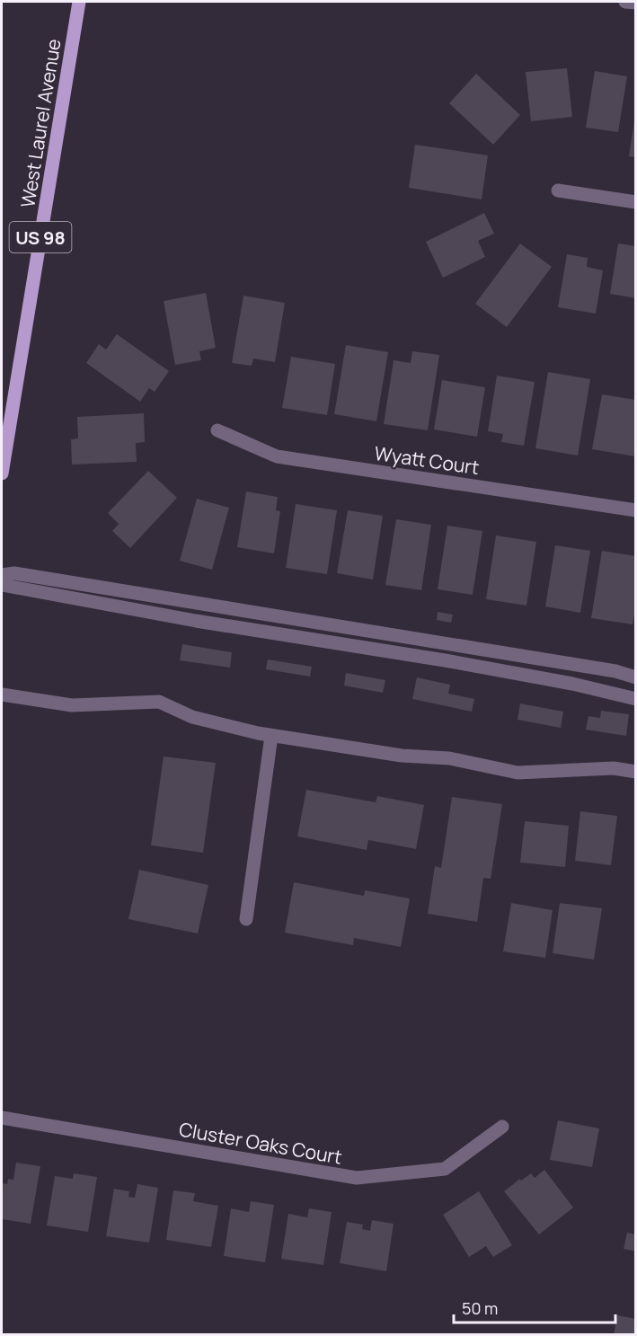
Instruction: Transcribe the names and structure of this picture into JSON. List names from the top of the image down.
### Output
{
  "streets": {
    "main road": ["West Laurel Avenue", "US 98"],
    "street": ["Wyatt Court", "Cluster Oaks Court"]
  },
  "scale_bar": "50 m"
}
